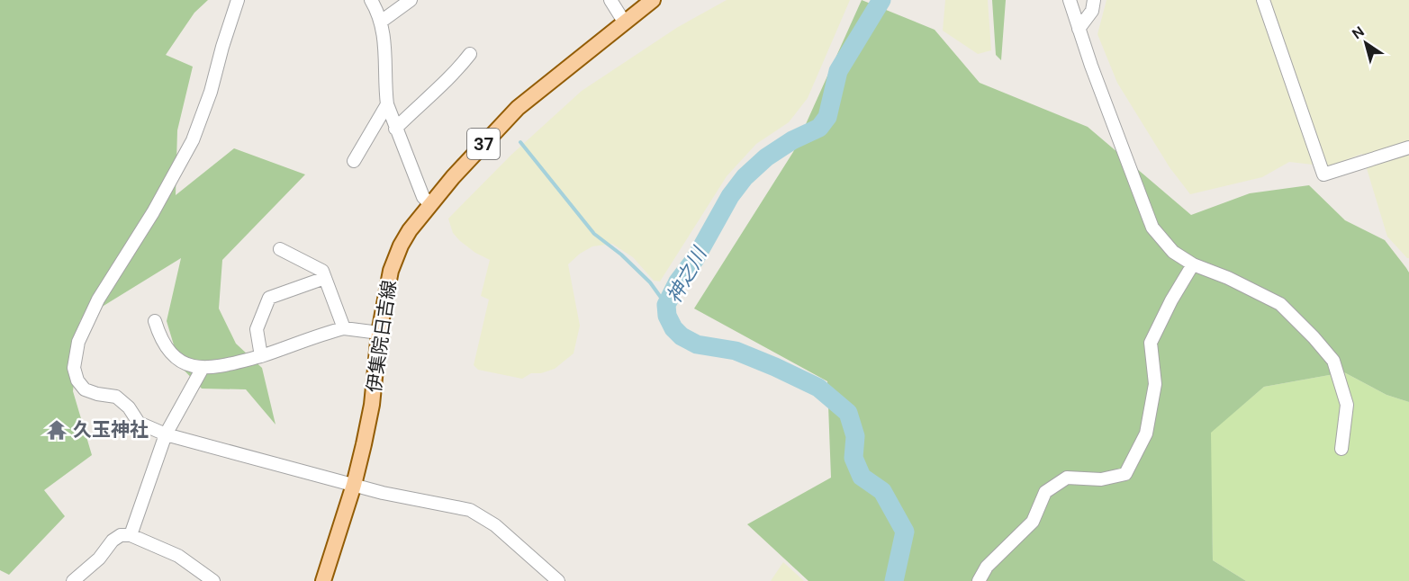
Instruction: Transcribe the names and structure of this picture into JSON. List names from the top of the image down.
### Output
{
  "streets": {
    "main road": ["37", "伊集院日吉線"]
  },
  "water": ["神之川"],
  "places": {
    "temple": ["久玉神社"]
  },
  "north": "top left"
}
